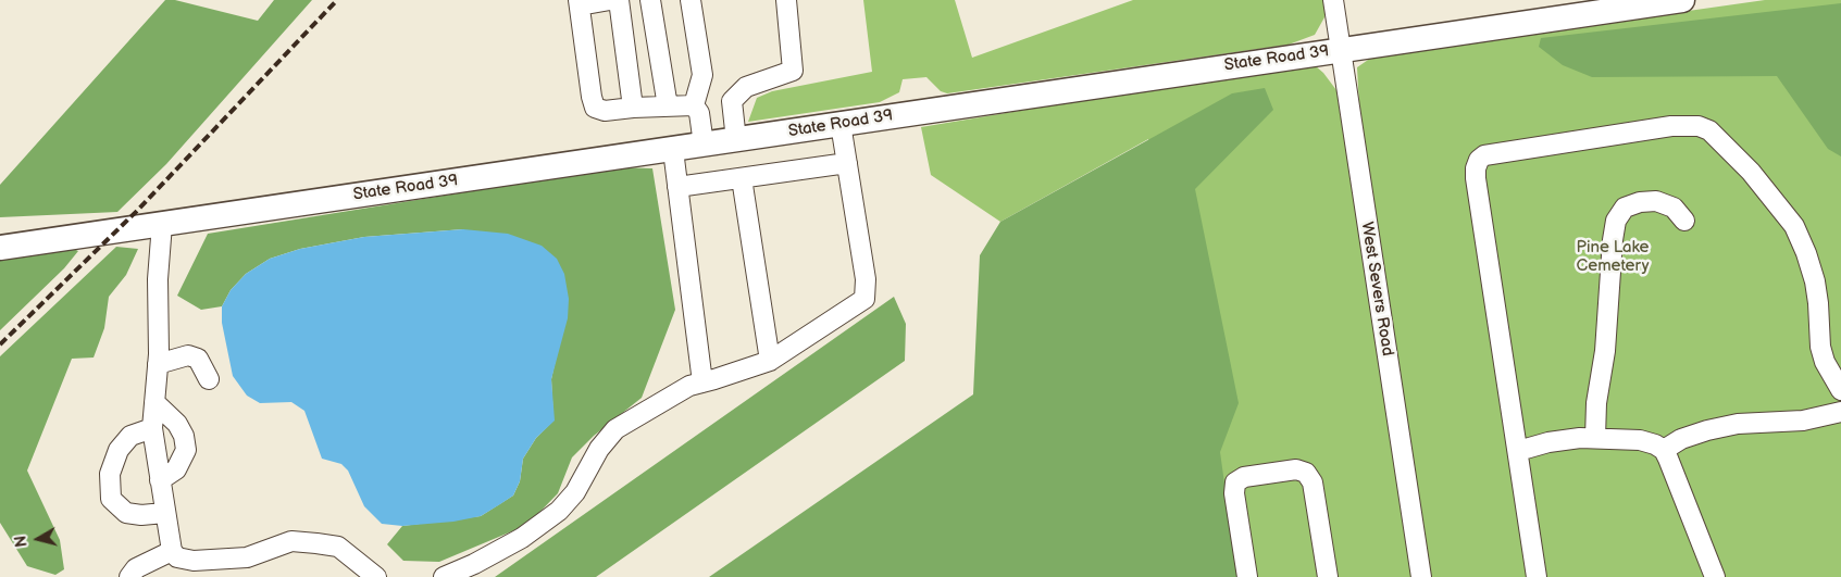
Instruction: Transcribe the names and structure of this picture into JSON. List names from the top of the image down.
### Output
{
  "streets": {
    "main road": ["State Road 39"],
    "street": ["West Severs Road"]
  },
  "crossings": [
    ["State Road 39", "West Severs Road"]
  ],
  "parks": ["Pine Lake Cemetery"],
  "north": "left"
}
